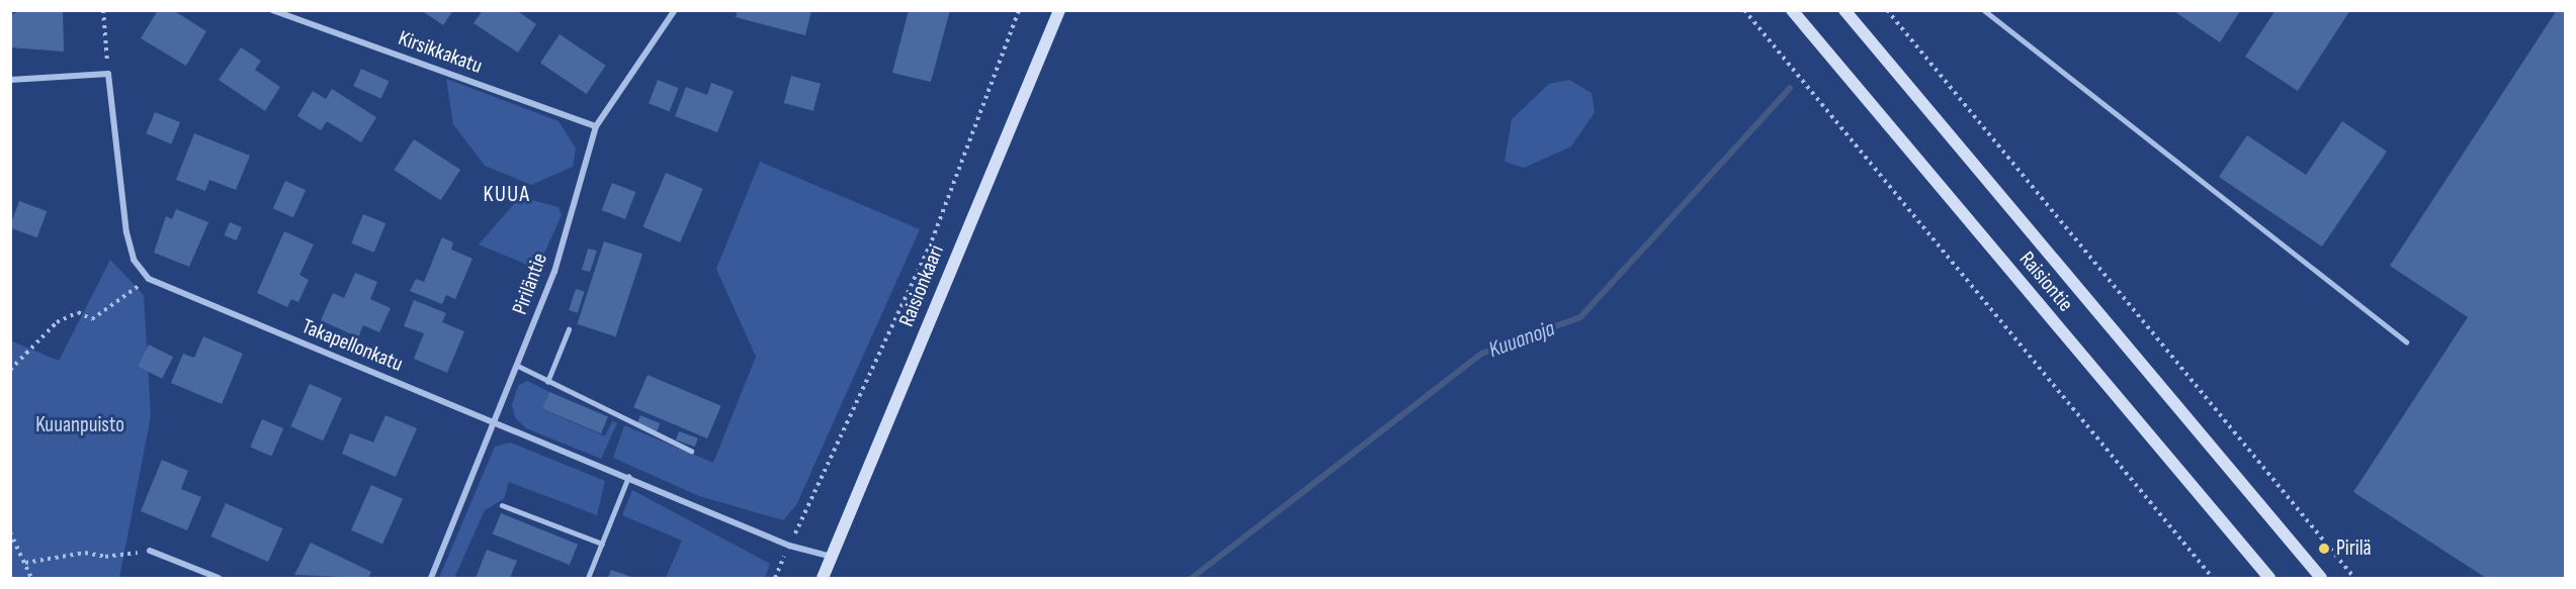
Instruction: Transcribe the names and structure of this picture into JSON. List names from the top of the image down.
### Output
{
  "streets": {
    "main road": ["Raisiontie", "Raisionkaari"],
    "street": ["Kirsikkakatu", "Piriläntie", "Takapellonkatu"]
  },
  "crossings": [
    ["Kirsikkakatu", "Piriläntie"],
    ["Piriläntie", "Takapellonkatu"],
    ["Raisionkaari", "Takapellonkatu"]
  ],
  "districts": ["KUUA"],
  "water": ["Kuuanoja"],
  "parks": ["Kuuanpuisto"],
  "places": ["Pirilä"]
}
